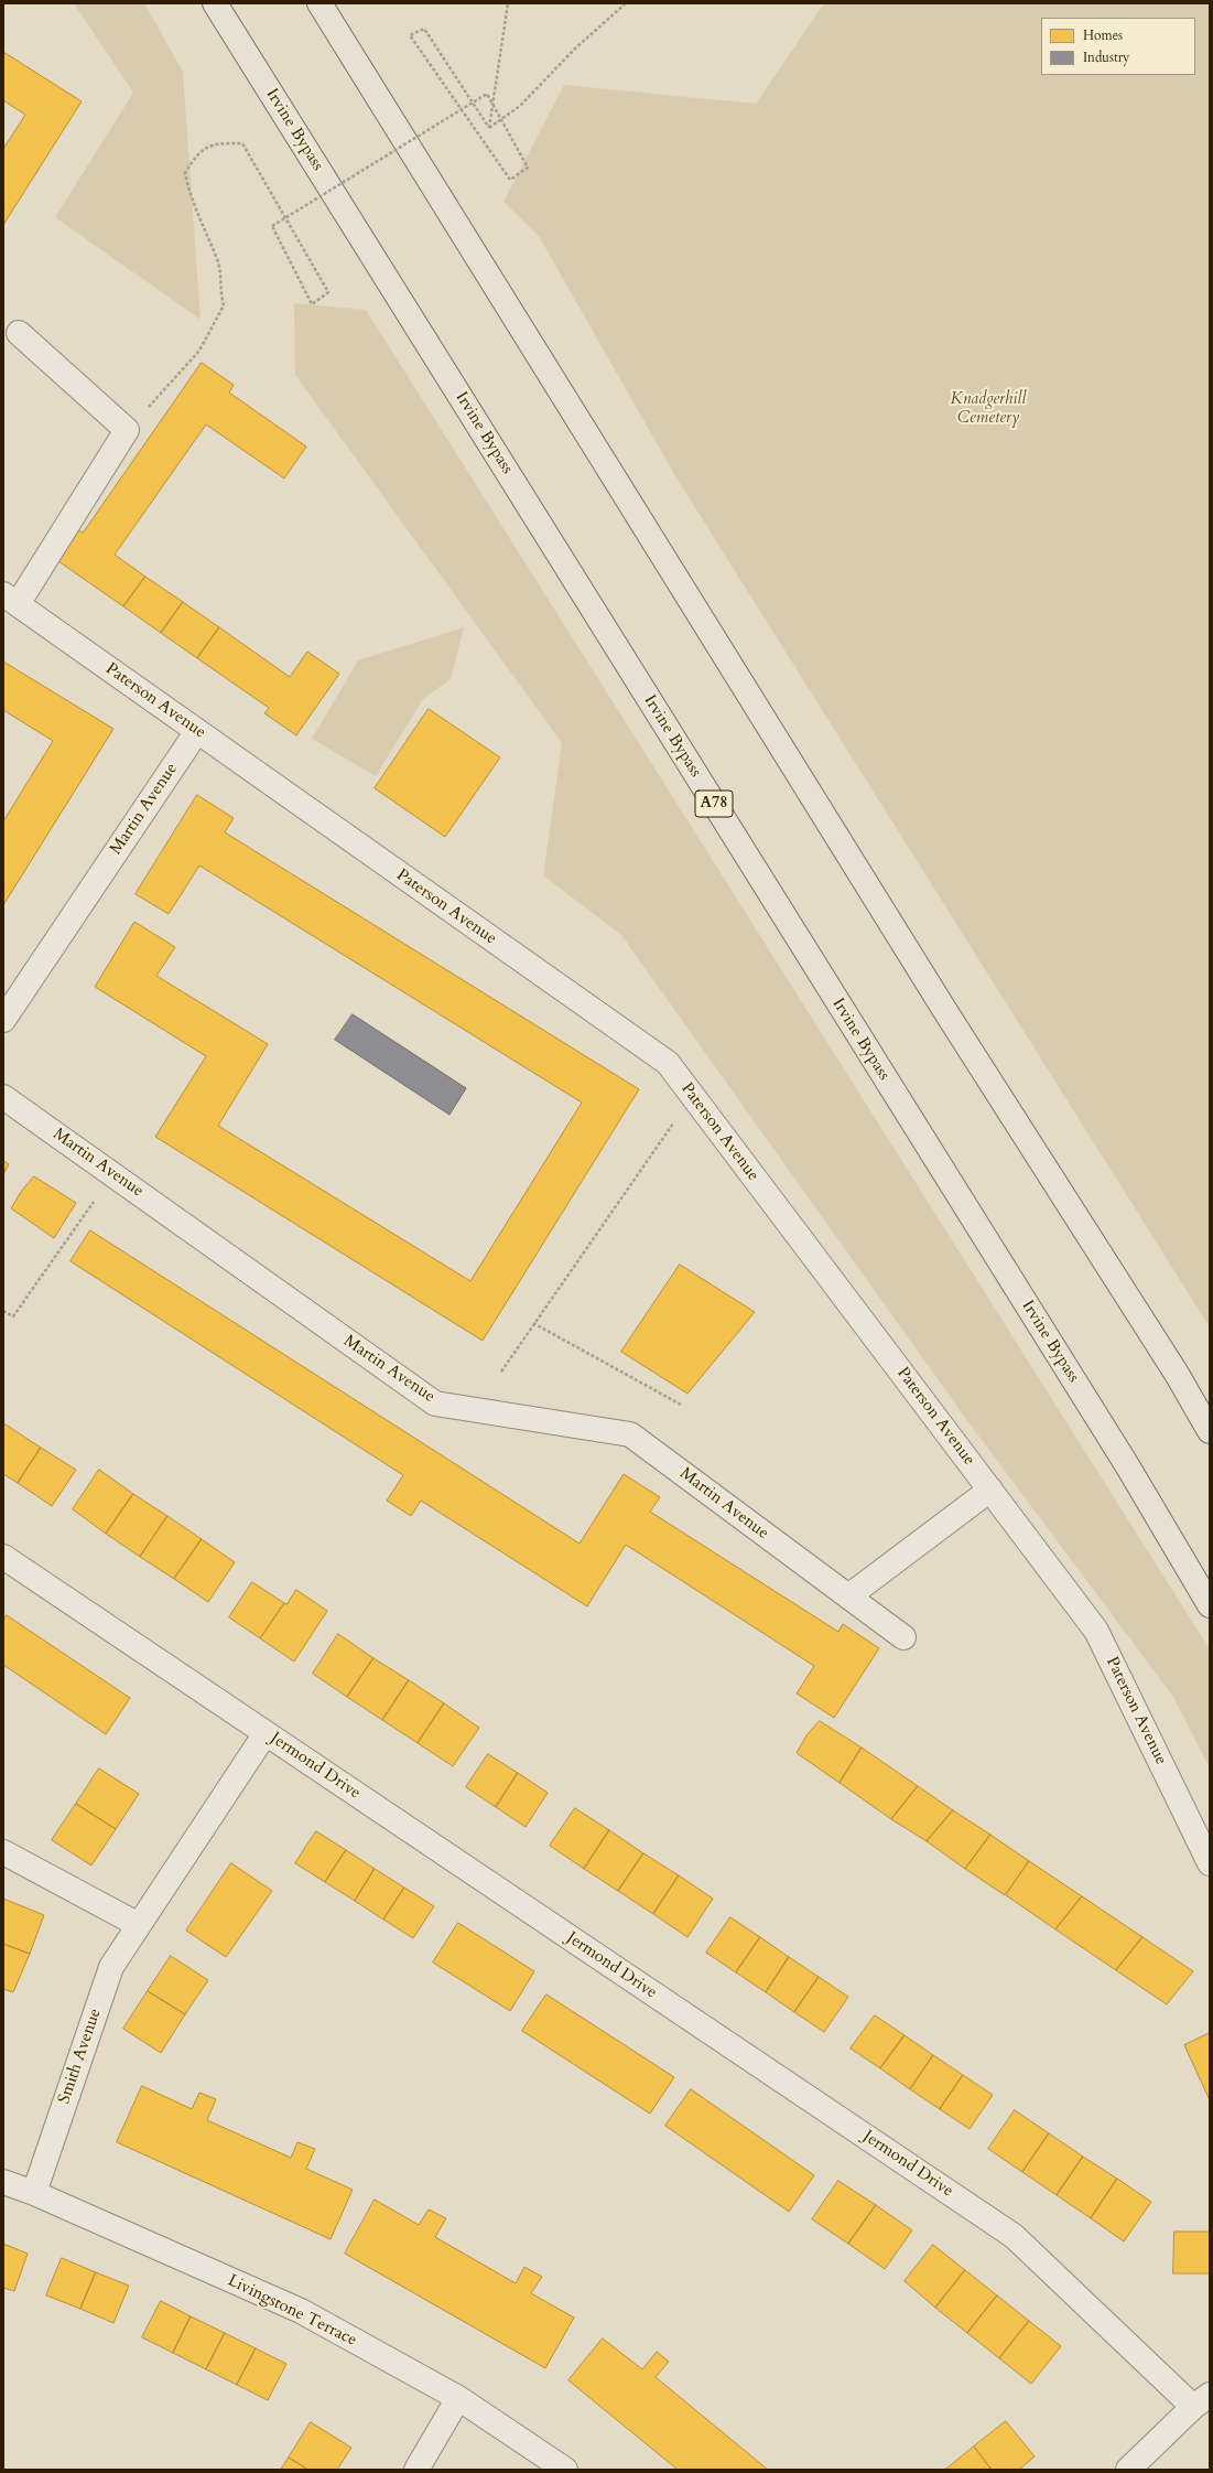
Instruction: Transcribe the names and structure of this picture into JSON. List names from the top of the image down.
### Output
{
  "streets": {
    "highway": ["Irvine Bypass", "A78"],
    "street": [
      "Paterson Avenue",
      "Martin Avenue",
      "Jermond Drive",
      "Smith Avenue",
      "Livingstone Terrace"
    ]
  },
  "crossings": [
    ["Paterson Avenue", "Martin Avenue"],
    ["Jermond Drive", "Smith Avenue"],
    ["Smith Avenue", "Livingstone Terrace"]
  ],
  "parks": ["Knadgerhill Cemetery"],
  "legend": ["Homes", "Industry"]
}
